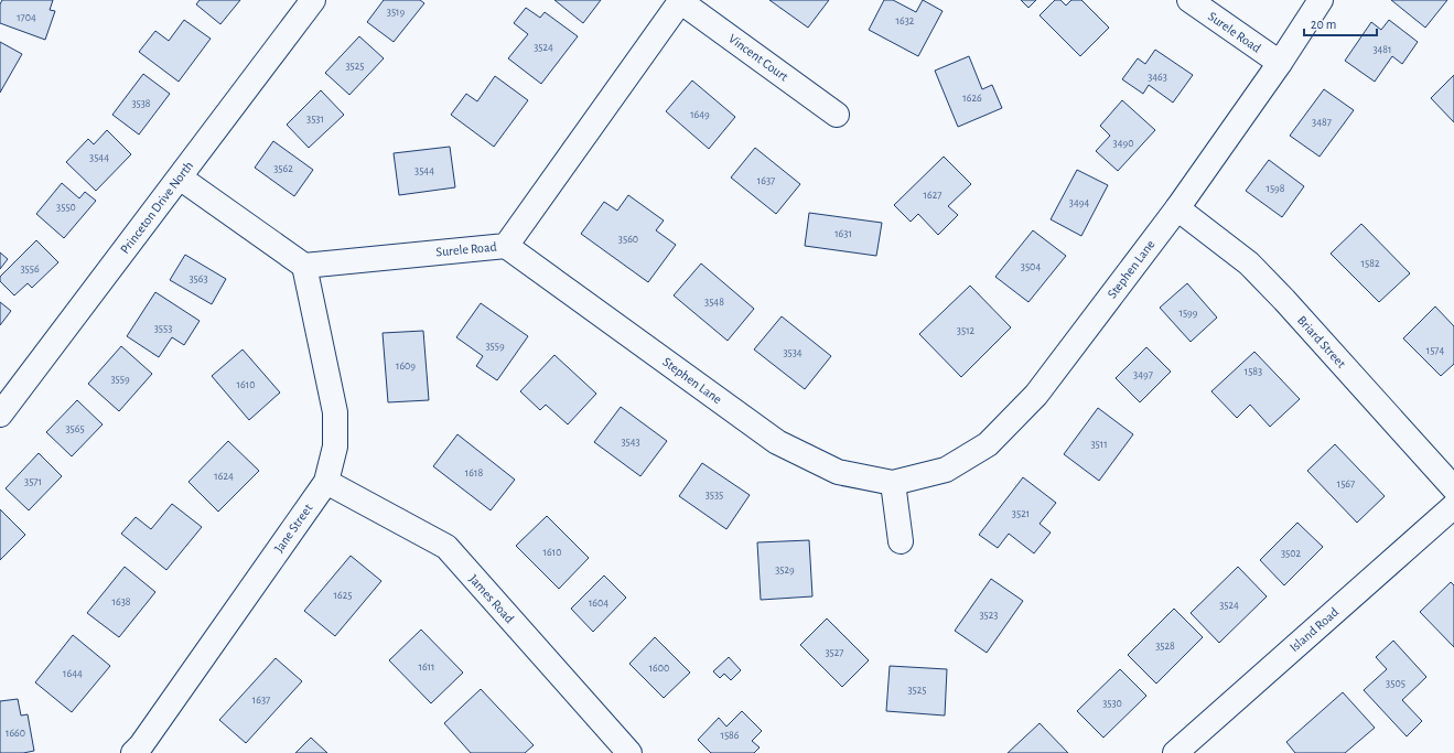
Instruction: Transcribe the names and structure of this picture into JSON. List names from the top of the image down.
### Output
{
  "streets": {
    "street": [
      "Surele Road",
      "Vincent Court",
      "Princeton Drive North",
      "Stephen Lane",
      "Briard Street",
      "Jane Street",
      "James Road",
      "Island Road"
    ]
  },
  "crossings": [
    ["Surele Road", "Vincent Court"],
    ["Surele Road", "Stephen Lane"],
    ["Surele Road", "Jane Street"],
    ["Stephen Lane", "Briard Street"],
    ["Jane Street", "James Road"]
  ],
  "house_numbers": [
    "3519",
    "1704",
    "1632",
    "3524",
    "3481",
    "3525",
    "3463",
    "1626",
    "3538",
    "1649",
    "3531",
    "3487",
    "3490",
    "3544",
    "3562",
    "3544",
    "1637",
    "1598",
    "1627",
    "3494",
    "3550",
    "1631",
    "3560",
    "1582",
    "3504",
    "3556",
    "3563",
    "3548",
    "1599",
    "3553",
    "3512",
    "3559",
    "1574",
    "3534",
    "1609",
    "1583",
    "3497",
    "3559",
    "1610",
    "3565",
    "3543",
    "3511",
    "1618",
    "1624",
    "3571",
    "1567",
    "3535",
    "3521",
    "1610",
    "3502",
    "3529",
    "1625",
    "1638",
    "1604",
    "3524",
    "3523",
    "3528",
    "3527",
    "1611",
    "1600",
    "1644",
    "3505",
    "3525",
    "1637",
    "3530",
    "1660",
    "1586"
  ],
  "scale_bar": "20 m"
}
